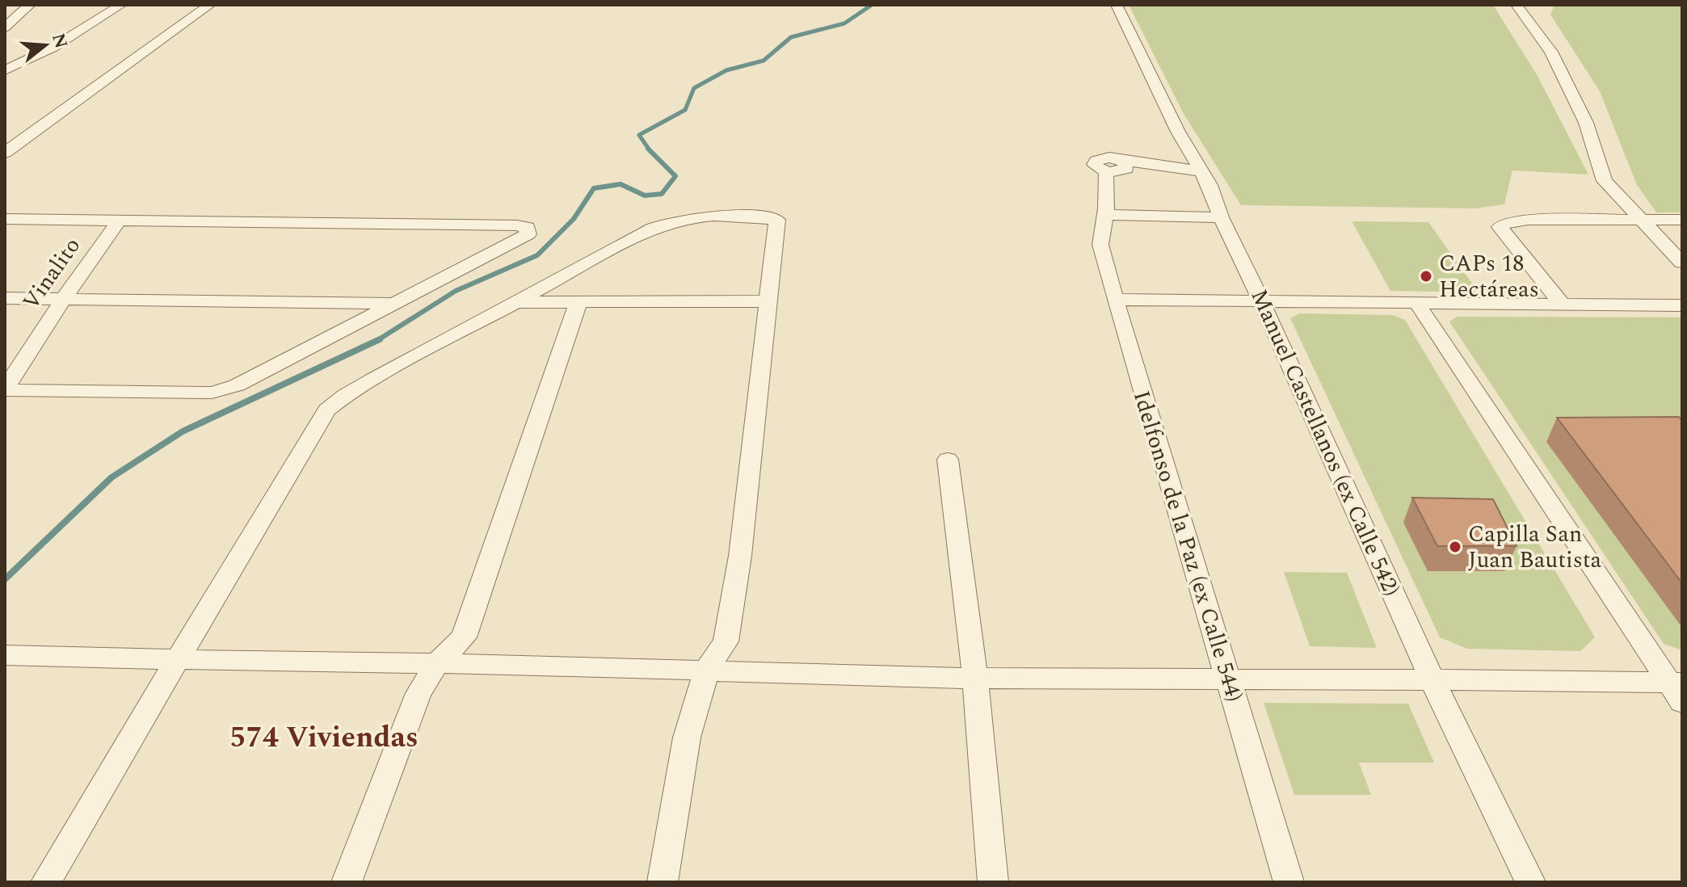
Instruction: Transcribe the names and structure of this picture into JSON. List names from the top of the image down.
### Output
{
  "streets": {
    "street": ["Vinalito", "Manuel Castellanos (ex Calle 542)", "Idelfonso de la Paz (ex Calle 544)"]
  },
  "crossings": [
    ["Manuel Castellanos (ex Calle 542)", "Idelfonso de la Paz (ex Calle 544)"]
  ],
  "districts": ["574 Viviendas"],
  "places": ["CAPs 18 Hectáreas", "Capilla San Juan Bautista"],
  "north": "right"
}
